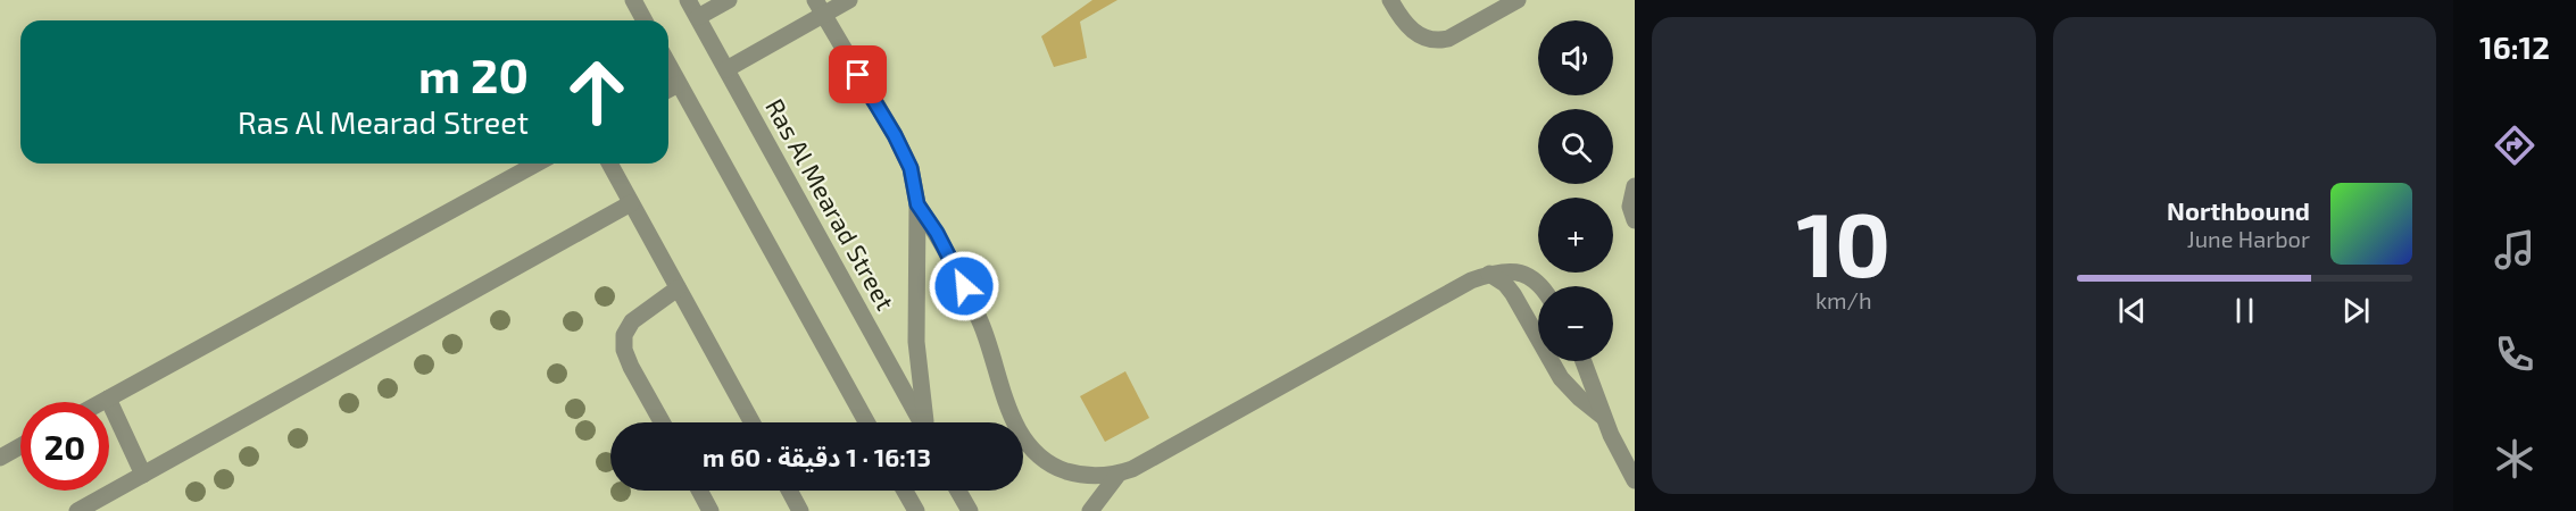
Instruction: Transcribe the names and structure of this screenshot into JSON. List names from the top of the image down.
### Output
{
  "streets": {
    "street": ["Ras Al Mearad Street"]
  },
  "page": {
    "tabs": "16:12",
    "tile": ["10", "km/h"],
    "map_buttons": ["+", "−"],
    "turn": ["20 m", "Ras Al Mearad Street"],
    "song": ["Northbound", "June Harbor"],
    "limit": "20",
    "trip": "16:13 · 1 دقيقة · 60 m"
  }
}
